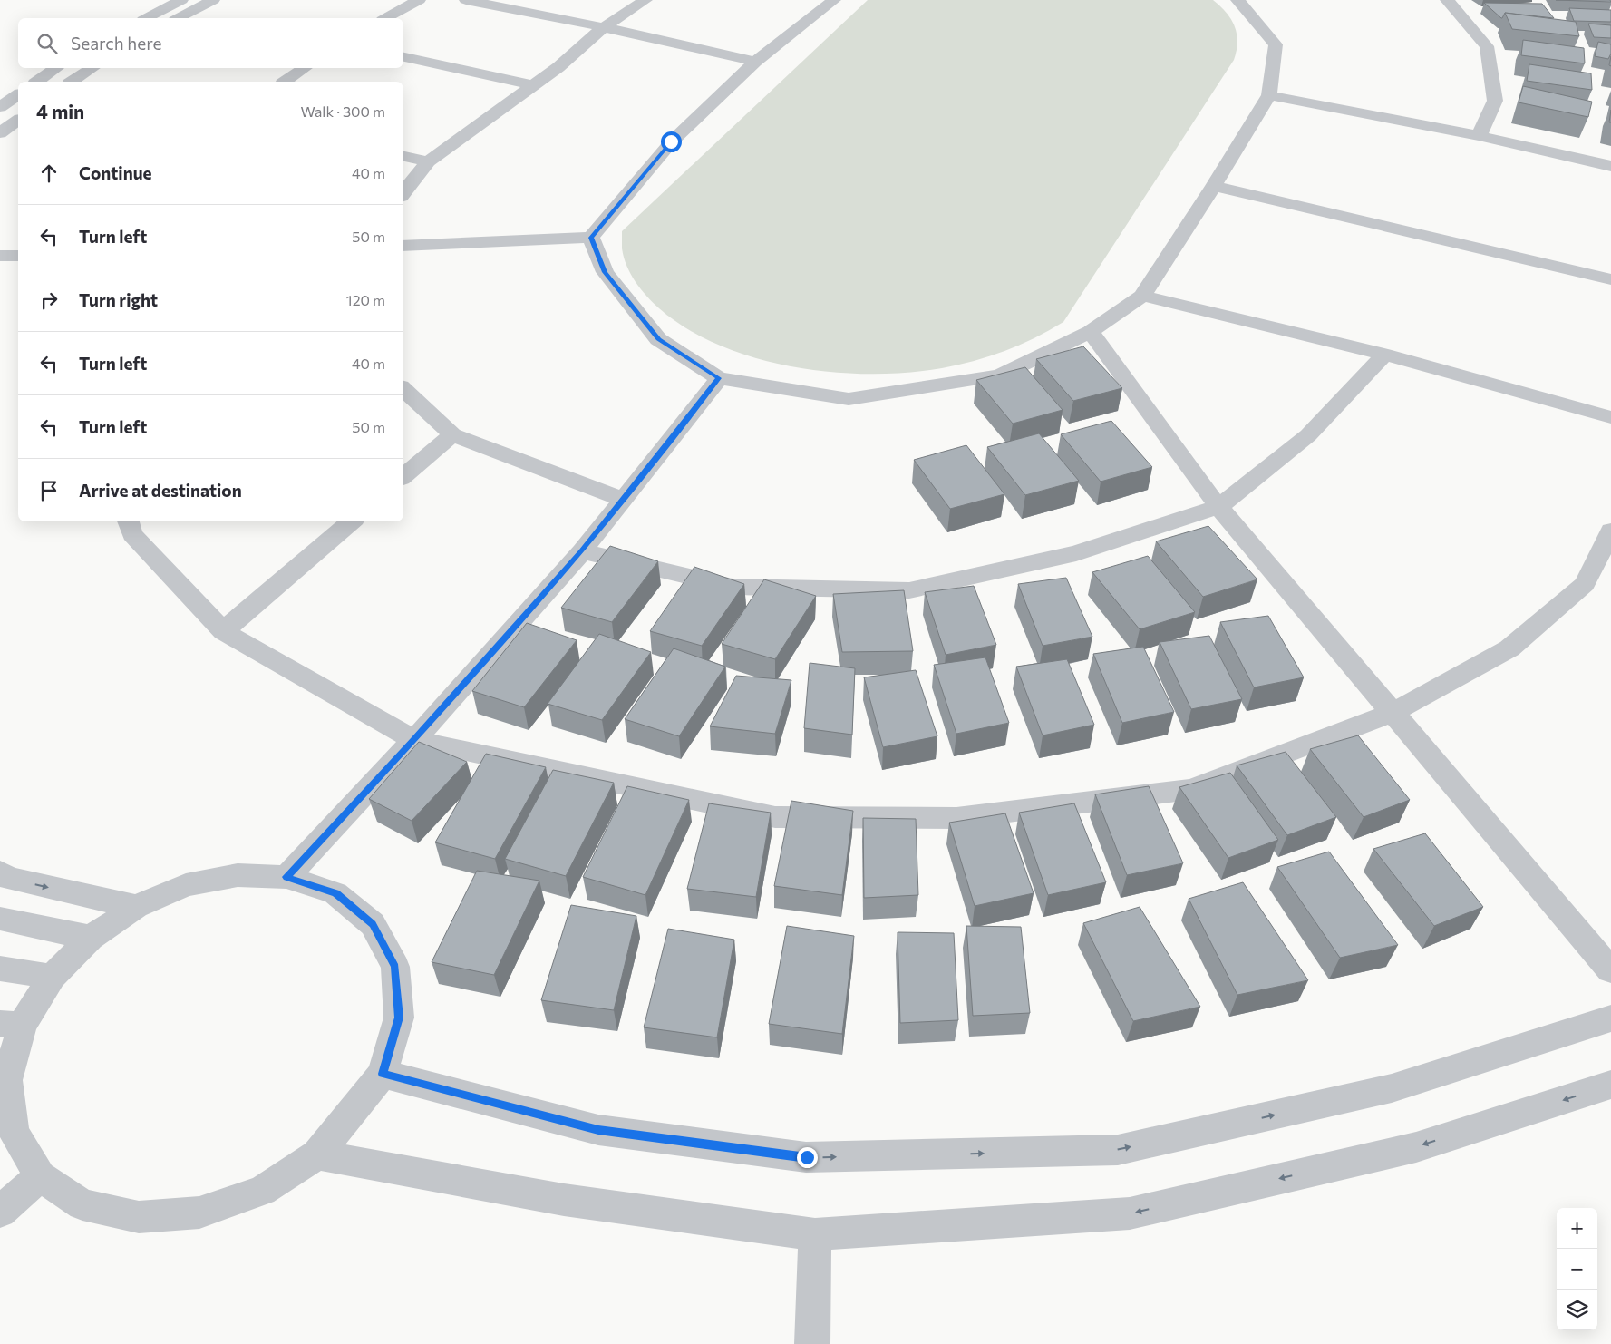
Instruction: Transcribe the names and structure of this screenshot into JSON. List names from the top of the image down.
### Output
{
  "page": {
    "search": "Search here",
    "heading": ["4 min", "Walk · 300 m"],
    "list": [
      ["Continue", "40 m"],
      ["Turn left", "50 m"],
      ["Turn right", "120 m"],
      ["Turn left", "40 m"],
      ["Turn left", "50 m"],
      "Arrive at destination"
    ],
    "map_buttons": ["+", "−"]
  }
}
